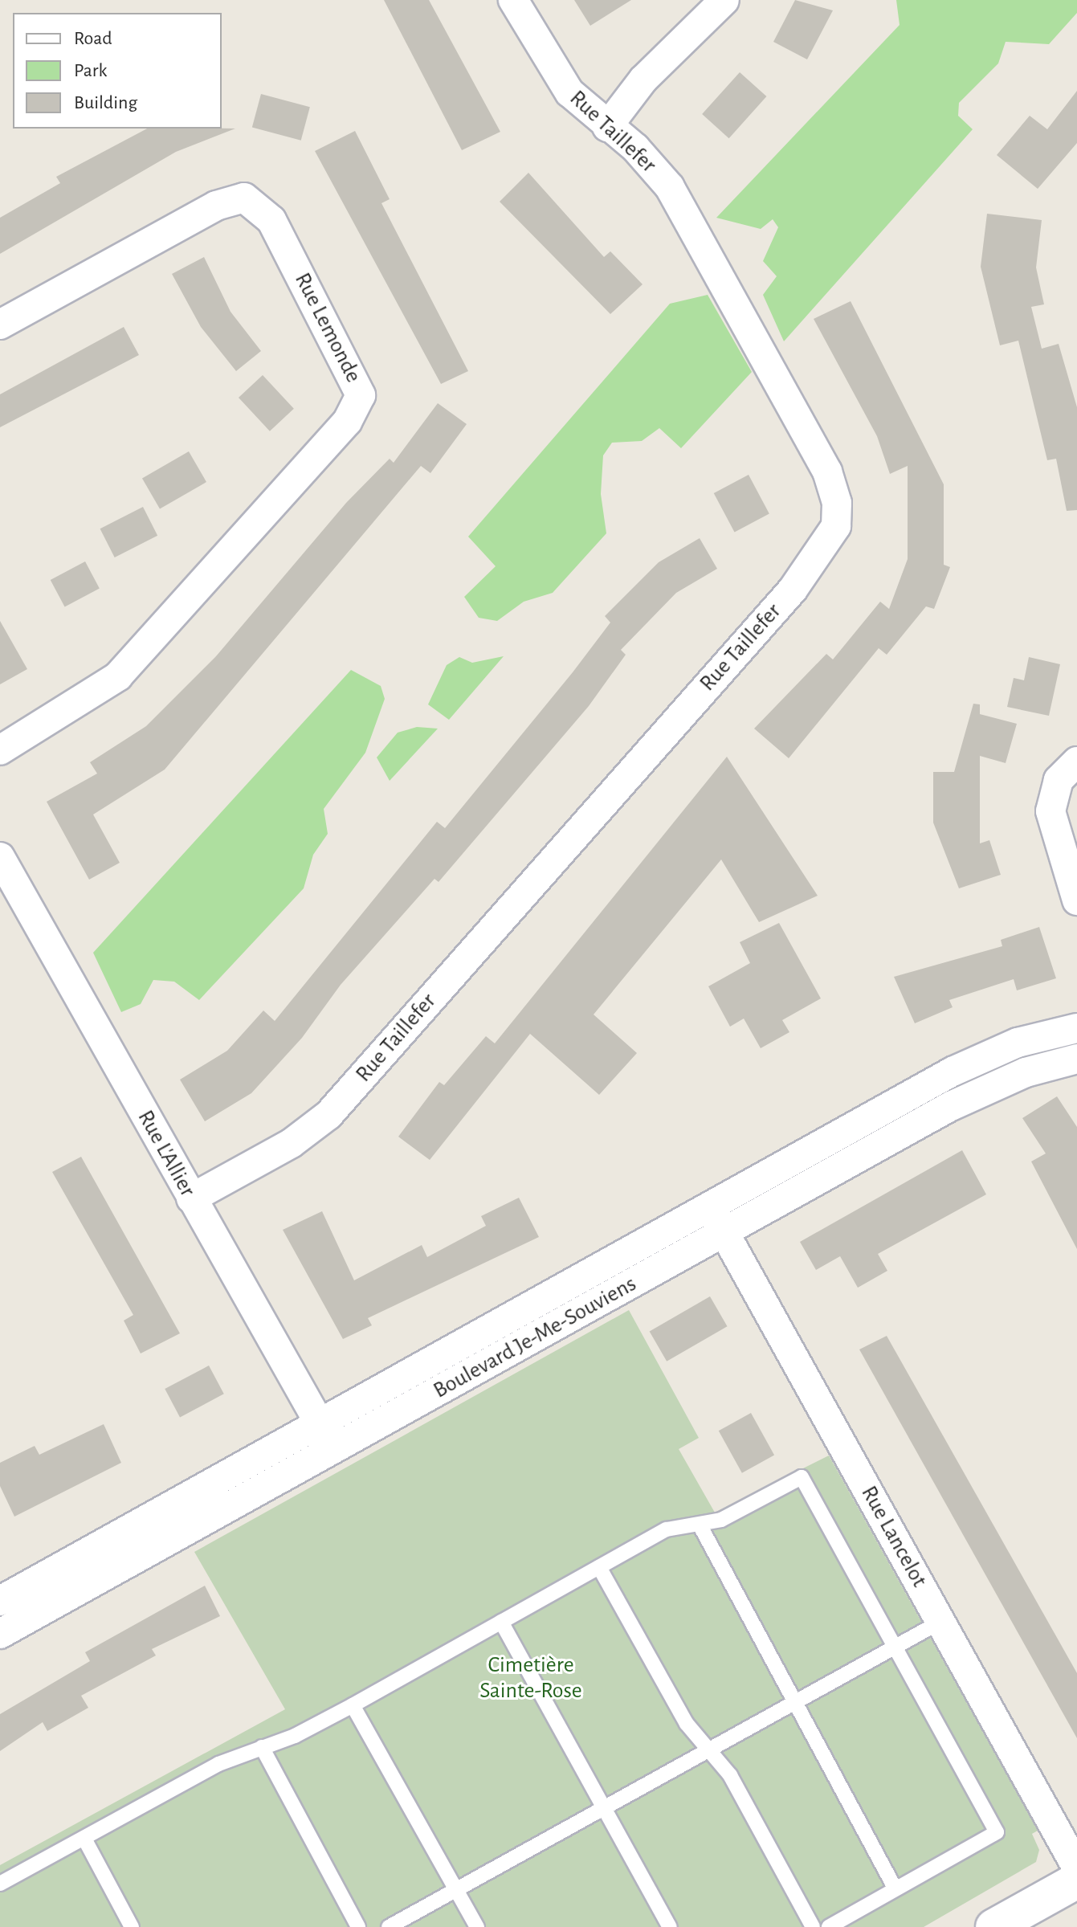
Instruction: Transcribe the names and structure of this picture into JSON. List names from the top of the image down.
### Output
{
  "streets": {
    "street": [
      "Rue Taillefer",
      "Rue Lemonde",
      "Rue L'Allier",
      "Boulevard Je-Me-Souviens",
      "Rue Lancelot"
    ]
  },
  "crossings": [
    ["Rue Taillefer", "Rue L'Allier"],
    ["Rue L'Allier", "Boulevard Je-Me-Souviens"],
    ["Boulevard Je-Me-Souviens", "Rue Lancelot"]
  ],
  "parks": ["Cimetière Sainte-Rose"],
  "legend": ["Road", "Park", "Building"]
}
